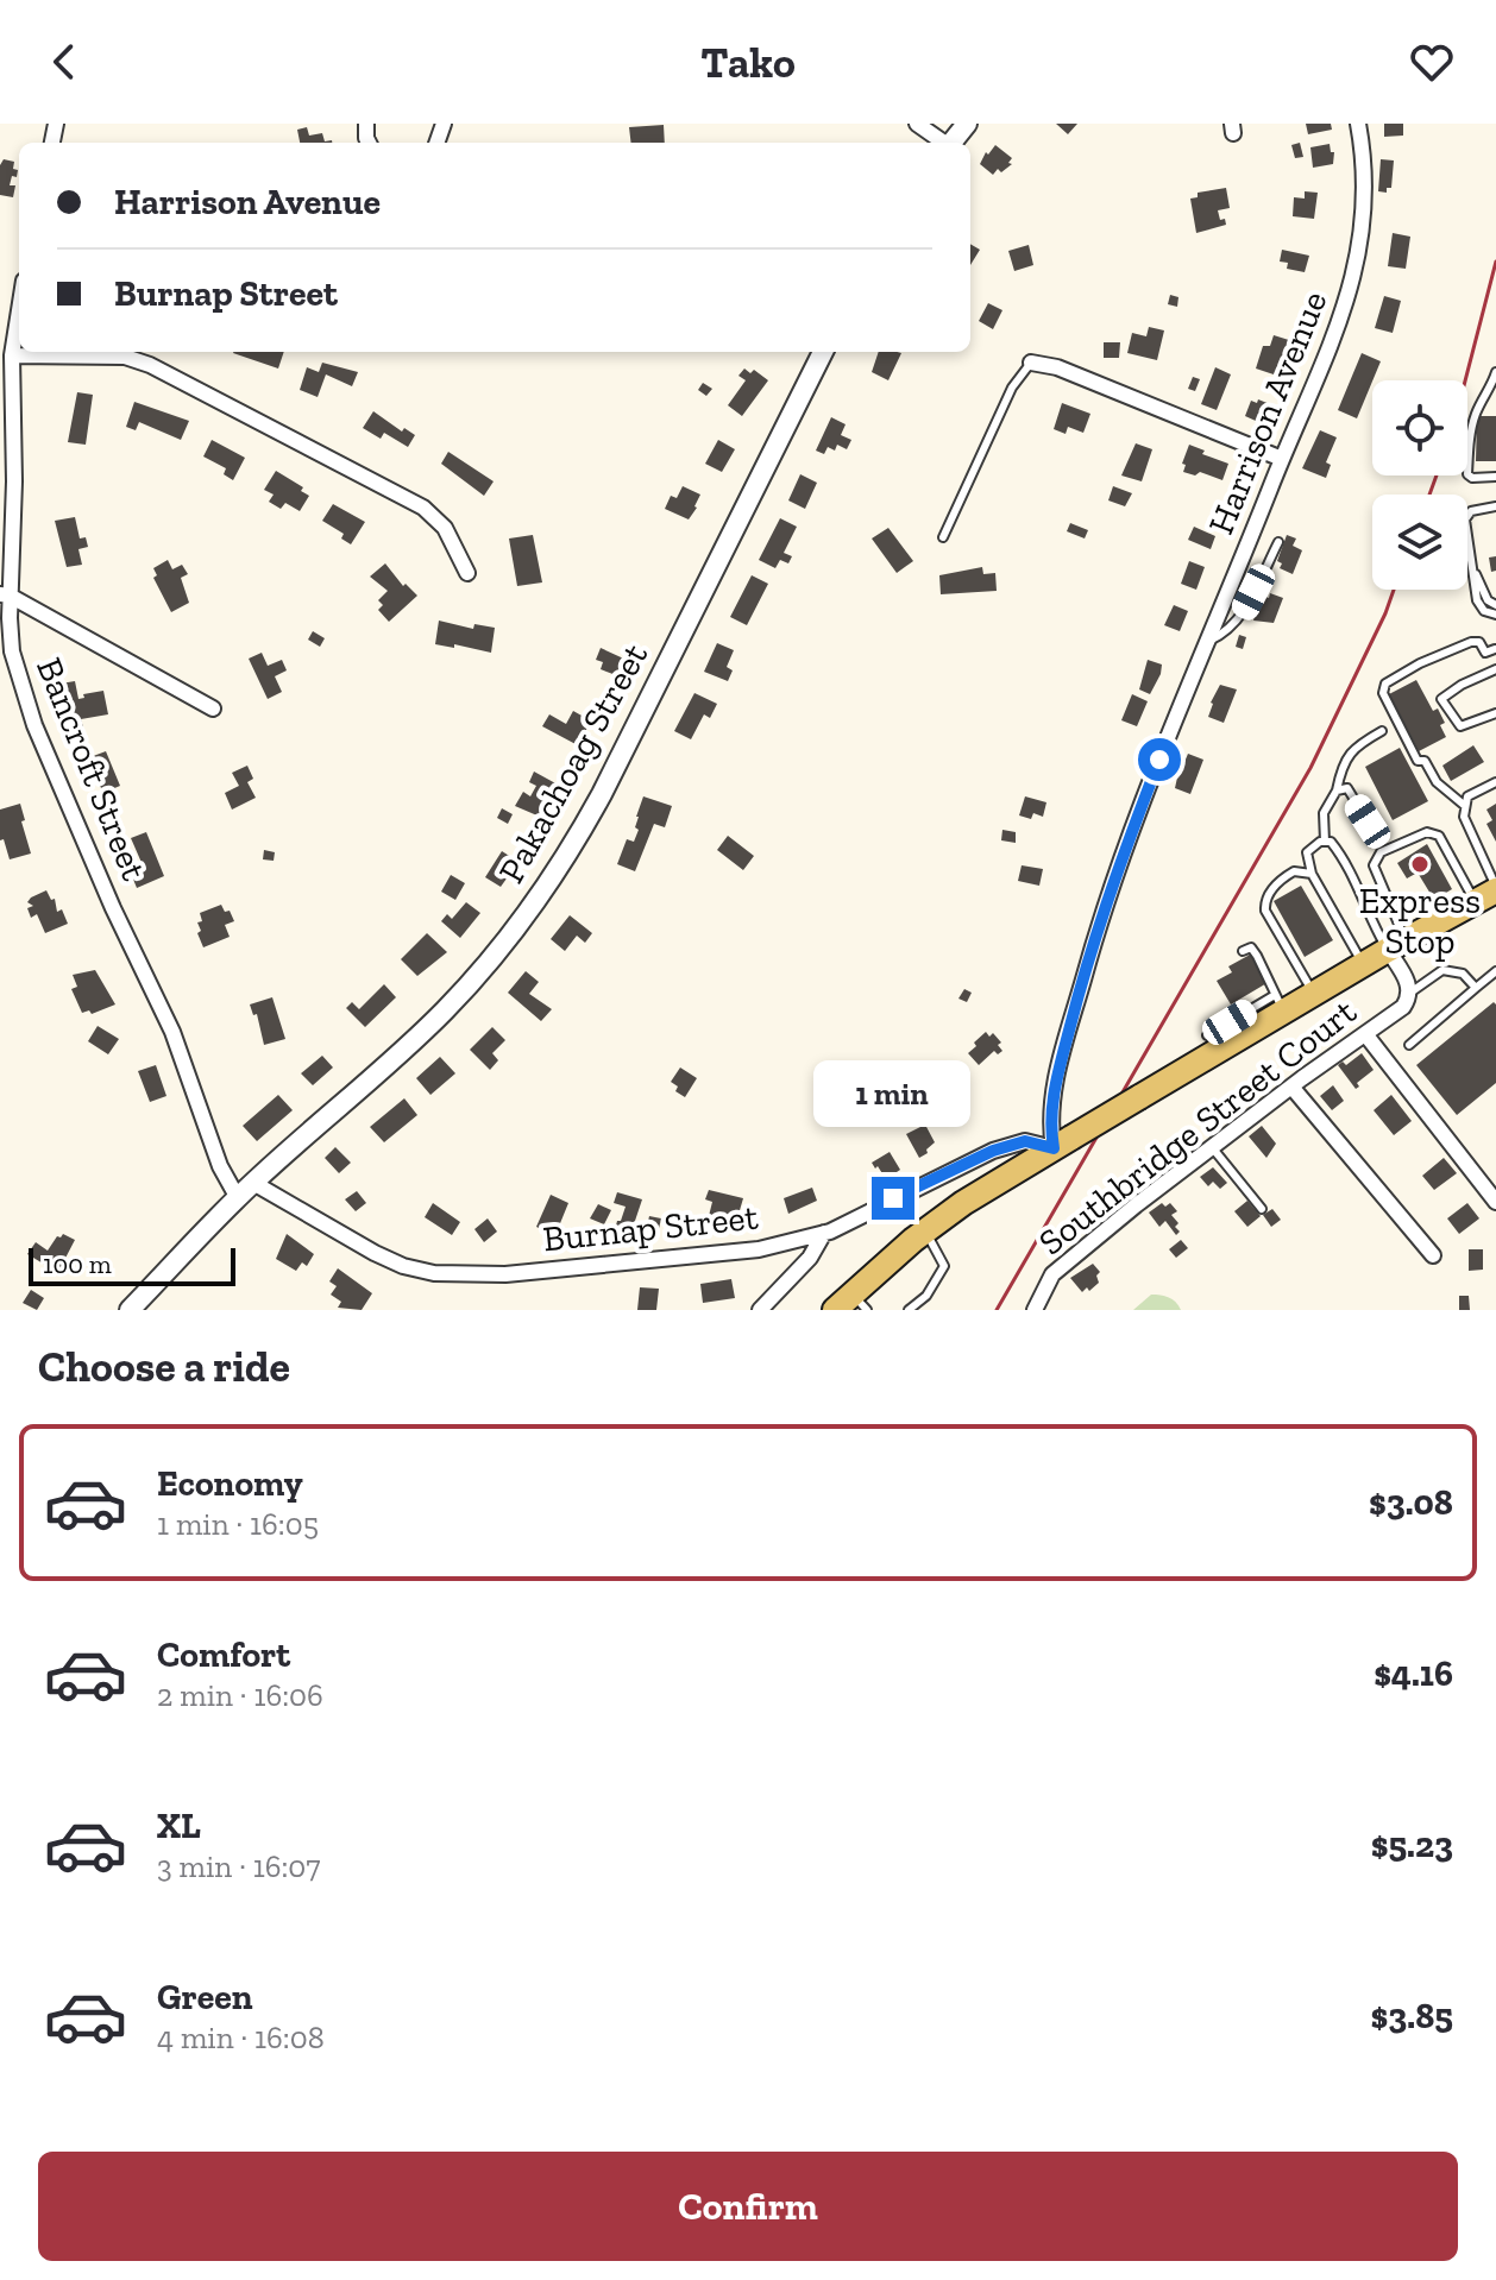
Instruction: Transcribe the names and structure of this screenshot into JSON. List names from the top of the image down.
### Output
{
  "streets": {
    "street": [
      "Harrison Avenue",
      "Pakachoag Street",
      "Bancroft Street",
      "Southbridge Street Court",
      "Burnap Street"
    ]
  },
  "crossings": [
    ["Harrison Avenue", "Burnap Street"],
    ["Pakachoag Street", "Bancroft Street"],
    ["Pakachoag Street", "Burnap Street"]
  ],
  "places": ["Express Stop"],
  "scale_bar": "100 m",
  "page": {
    "header": "Tako",
    "banner": ["Harrison Avenue", "Burnap Street"],
    "bubble": "1 min",
    "scale": "100 m",
    "heading": "Choose a ride",
    "list": [
      {
        "name": "Economy",
        "note": "1 min · 16:05",
        "value": "$3.08"
      },
      {
        "name": "Comfort",
        "note": "2 min · 16:06",
        "value": "$4.16"
      },
      {
        "name": "XL",
        "note": "3 min · 16:07",
        "value": "$5.23"
      },
      {
        "name": "Green",
        "note": "4 min · 16:08",
        "value": "$3.85"
      }
    ],
    "buttons": "Confirm"
  }
}
